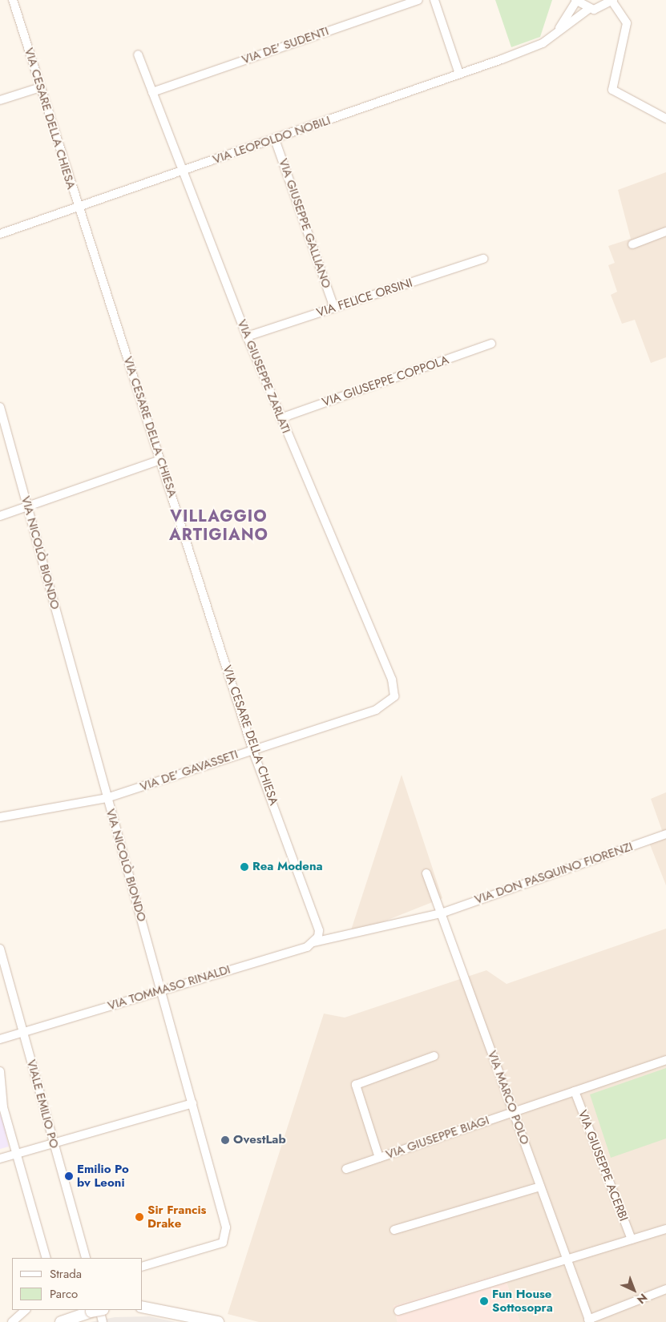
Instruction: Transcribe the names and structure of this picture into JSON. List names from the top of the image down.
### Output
{
  "streets": {
    "street": [
      "VIA DE’ SUDENTI",
      "VIA CESARE DELLA CHIESA",
      "VIA LEOPOLDO NOBILI",
      "VIA GIUSEPPE GALLIANO",
      "VIA FELICE ORSINI",
      "VIA GIUSEPPE ZARLATI",
      "VIA GIUSEPPE COPPOLA",
      "VIA NICOLÒ BIONDO",
      "VIA DE’ GAVASSETI",
      "VIA DON PASQUINO FIORENZI",
      "VIA TOMMASO RINALDI",
      "VIA MARCO POLO",
      "VIALE EMILIO PO",
      "VIA GIUSEPPE BIAGI",
      "VIA GIUSEPPE ACERBI"
    ]
  },
  "crossings": [
    ["VIA DE’ SUDENTI", "VIA GIUSEPPE ZARLATI"],
    ["VIA CESARE DELLA CHIESA", "VIA LEOPOLDO NOBILI"],
    ["VIA CESARE DELLA CHIESA", "VIA DE’ GAVASSETI"],
    ["VIA CESARE DELLA CHIESA", "VIA DON PASQUINO FIORENZI"],
    ["VIA CESARE DELLA CHIESA", "VIA TOMMASO RINALDI"],
    ["VIA LEOPOLDO NOBILI", "VIA GIUSEPPE GALLIANO"],
    ["VIA LEOPOLDO NOBILI", "VIA GIUSEPPE ZARLATI"],
    ["VIA GIUSEPPE GALLIANO", "VIA FELICE ORSINI"],
    ["VIA FELICE ORSINI", "VIA GIUSEPPE ZARLATI"],
    ["VIA GIUSEPPE ZARLATI", "VIA GIUSEPPE COPPOLA"],
    ["VIA GIUSEPPE ZARLATI", "VIA DE’ GAVASSETI"],
    ["VIA NICOLÒ BIONDO", "VIA DE’ GAVASSETI"],
    ["VIA NICOLÒ BIONDO", "VIA TOMMASO RINALDI"],
    ["VIA DON PASQUINO FIORENZI", "VIA TOMMASO RINALDI"],
    ["VIA DON PASQUINO FIORENZI", "VIA MARCO POLO"],
    ["VIA TOMMASO RINALDI", "VIALE EMILIO PO"],
    ["VIA MARCO POLO", "VIA GIUSEPPE BIAGI"],
    ["VIA GIUSEPPE BIAGI", "VIA GIUSEPPE ACERBI"]
  ],
  "districts": ["VILLAGGIO ARTIGIANO"],
  "places": [
    "Rea Modena",
    "OvestLab",
    "Emilio Po bv Leoni",
    "Sir Francis Drake",
    "Fun House Sottosopra"
  ],
  "legend": ["Strada", "Parco"],
  "north": "bottom right"
}
